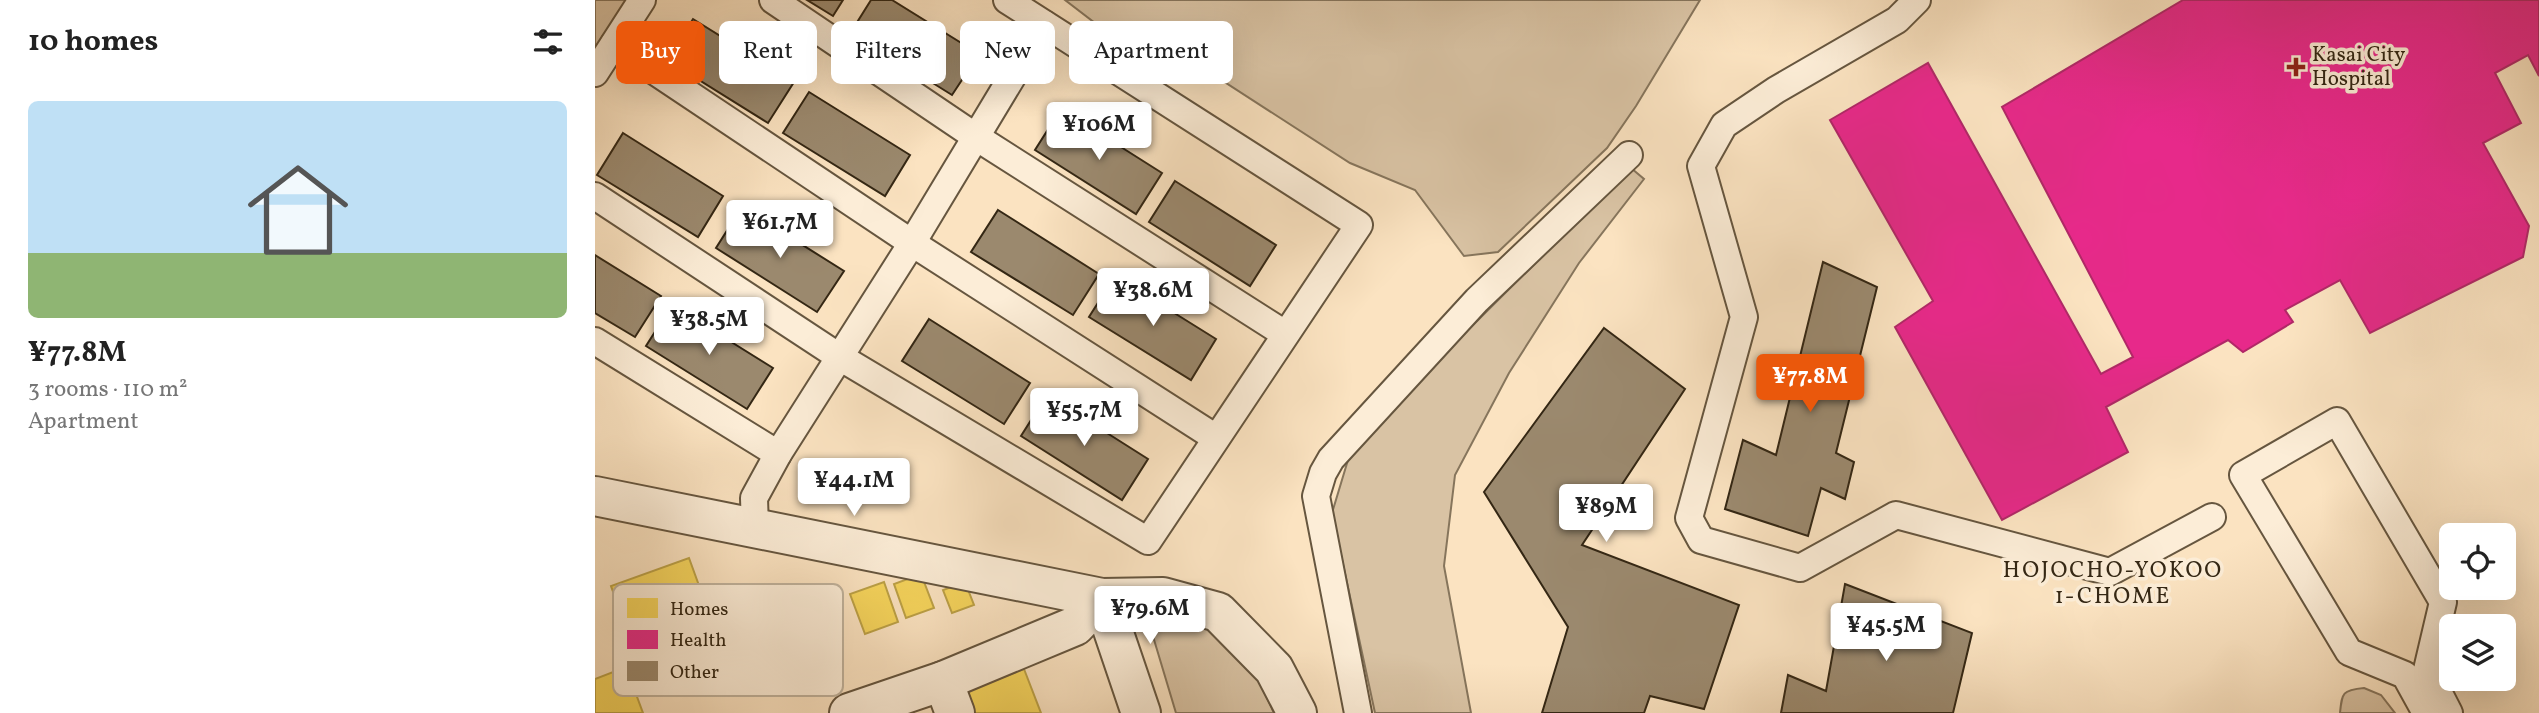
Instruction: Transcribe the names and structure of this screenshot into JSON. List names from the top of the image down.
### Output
{
  "districts": ["HOJOCHO-YOKOO 1-CHOME"],
  "places": {
    "health": ["Kasai City Hospital"]
  },
  "legend": ["Homes", "Health", "Other"],
  "page": {
    "heading": "10 homes",
    "chip": [
      "Buy",
      "Rent",
      "Filters",
      "New",
      "Apartment"
    ],
    "list": [
      {
        "name": "¥77.8M",
        "note": "3 rooms · 110 m² · Apartment"
      }
    ],
    "price": [
      "¥106M",
      "¥61.7M",
      "¥38.6M",
      "¥38.5M",
      "¥77.8M",
      "¥55.7M",
      "¥44.1M",
      "¥89M",
      "¥79.6M",
      "¥45.5M"
    ]
  }
}
